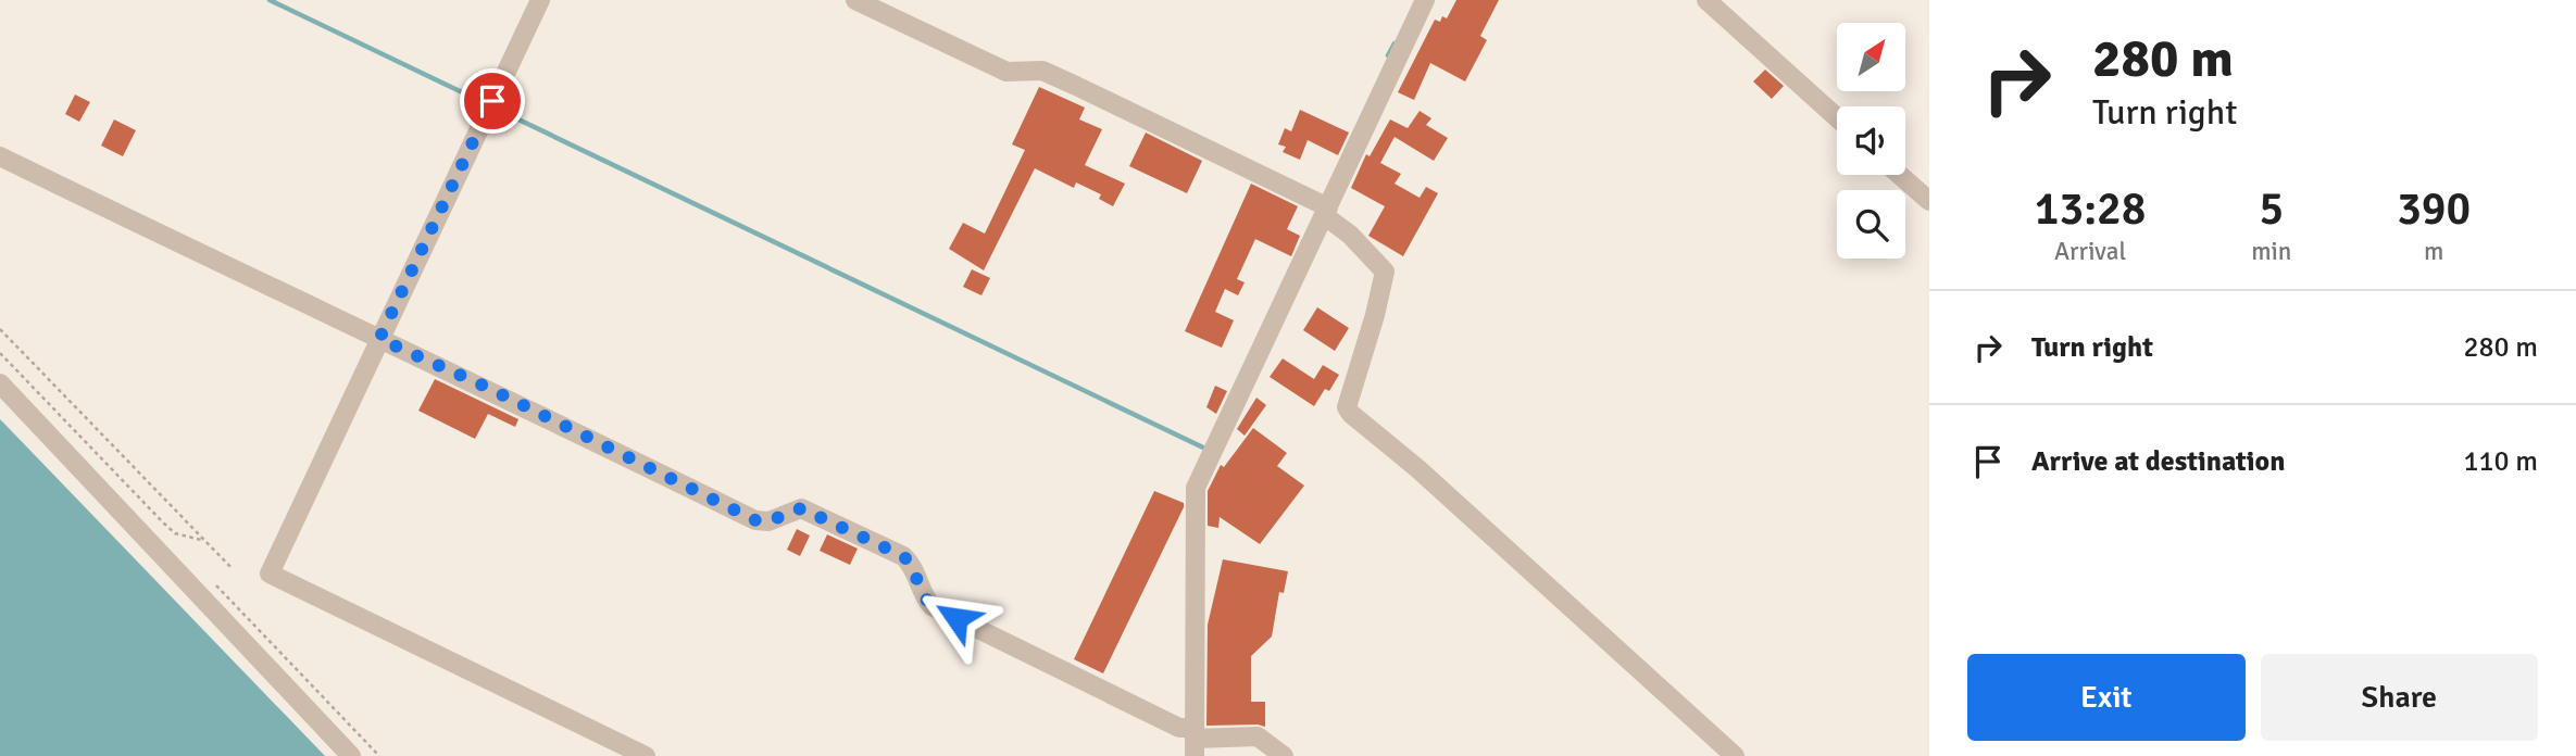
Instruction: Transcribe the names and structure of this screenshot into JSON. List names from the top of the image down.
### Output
{
  "north": "top right",
  "page": {
    "turn": ["280 m", "Turn right"],
    "eta": [
      "13:28",
      "Arrival",
      "5",
      "min",
      "390",
      "m"
    ],
    "list": [
      {
        "name": "Turn right",
        "value": "280 m"
      },
      {
        "name": "Arrive at destination",
        "value": "110 m"
      }
    ],
    "buttons": ["Exit", "Share"]
  }
}
